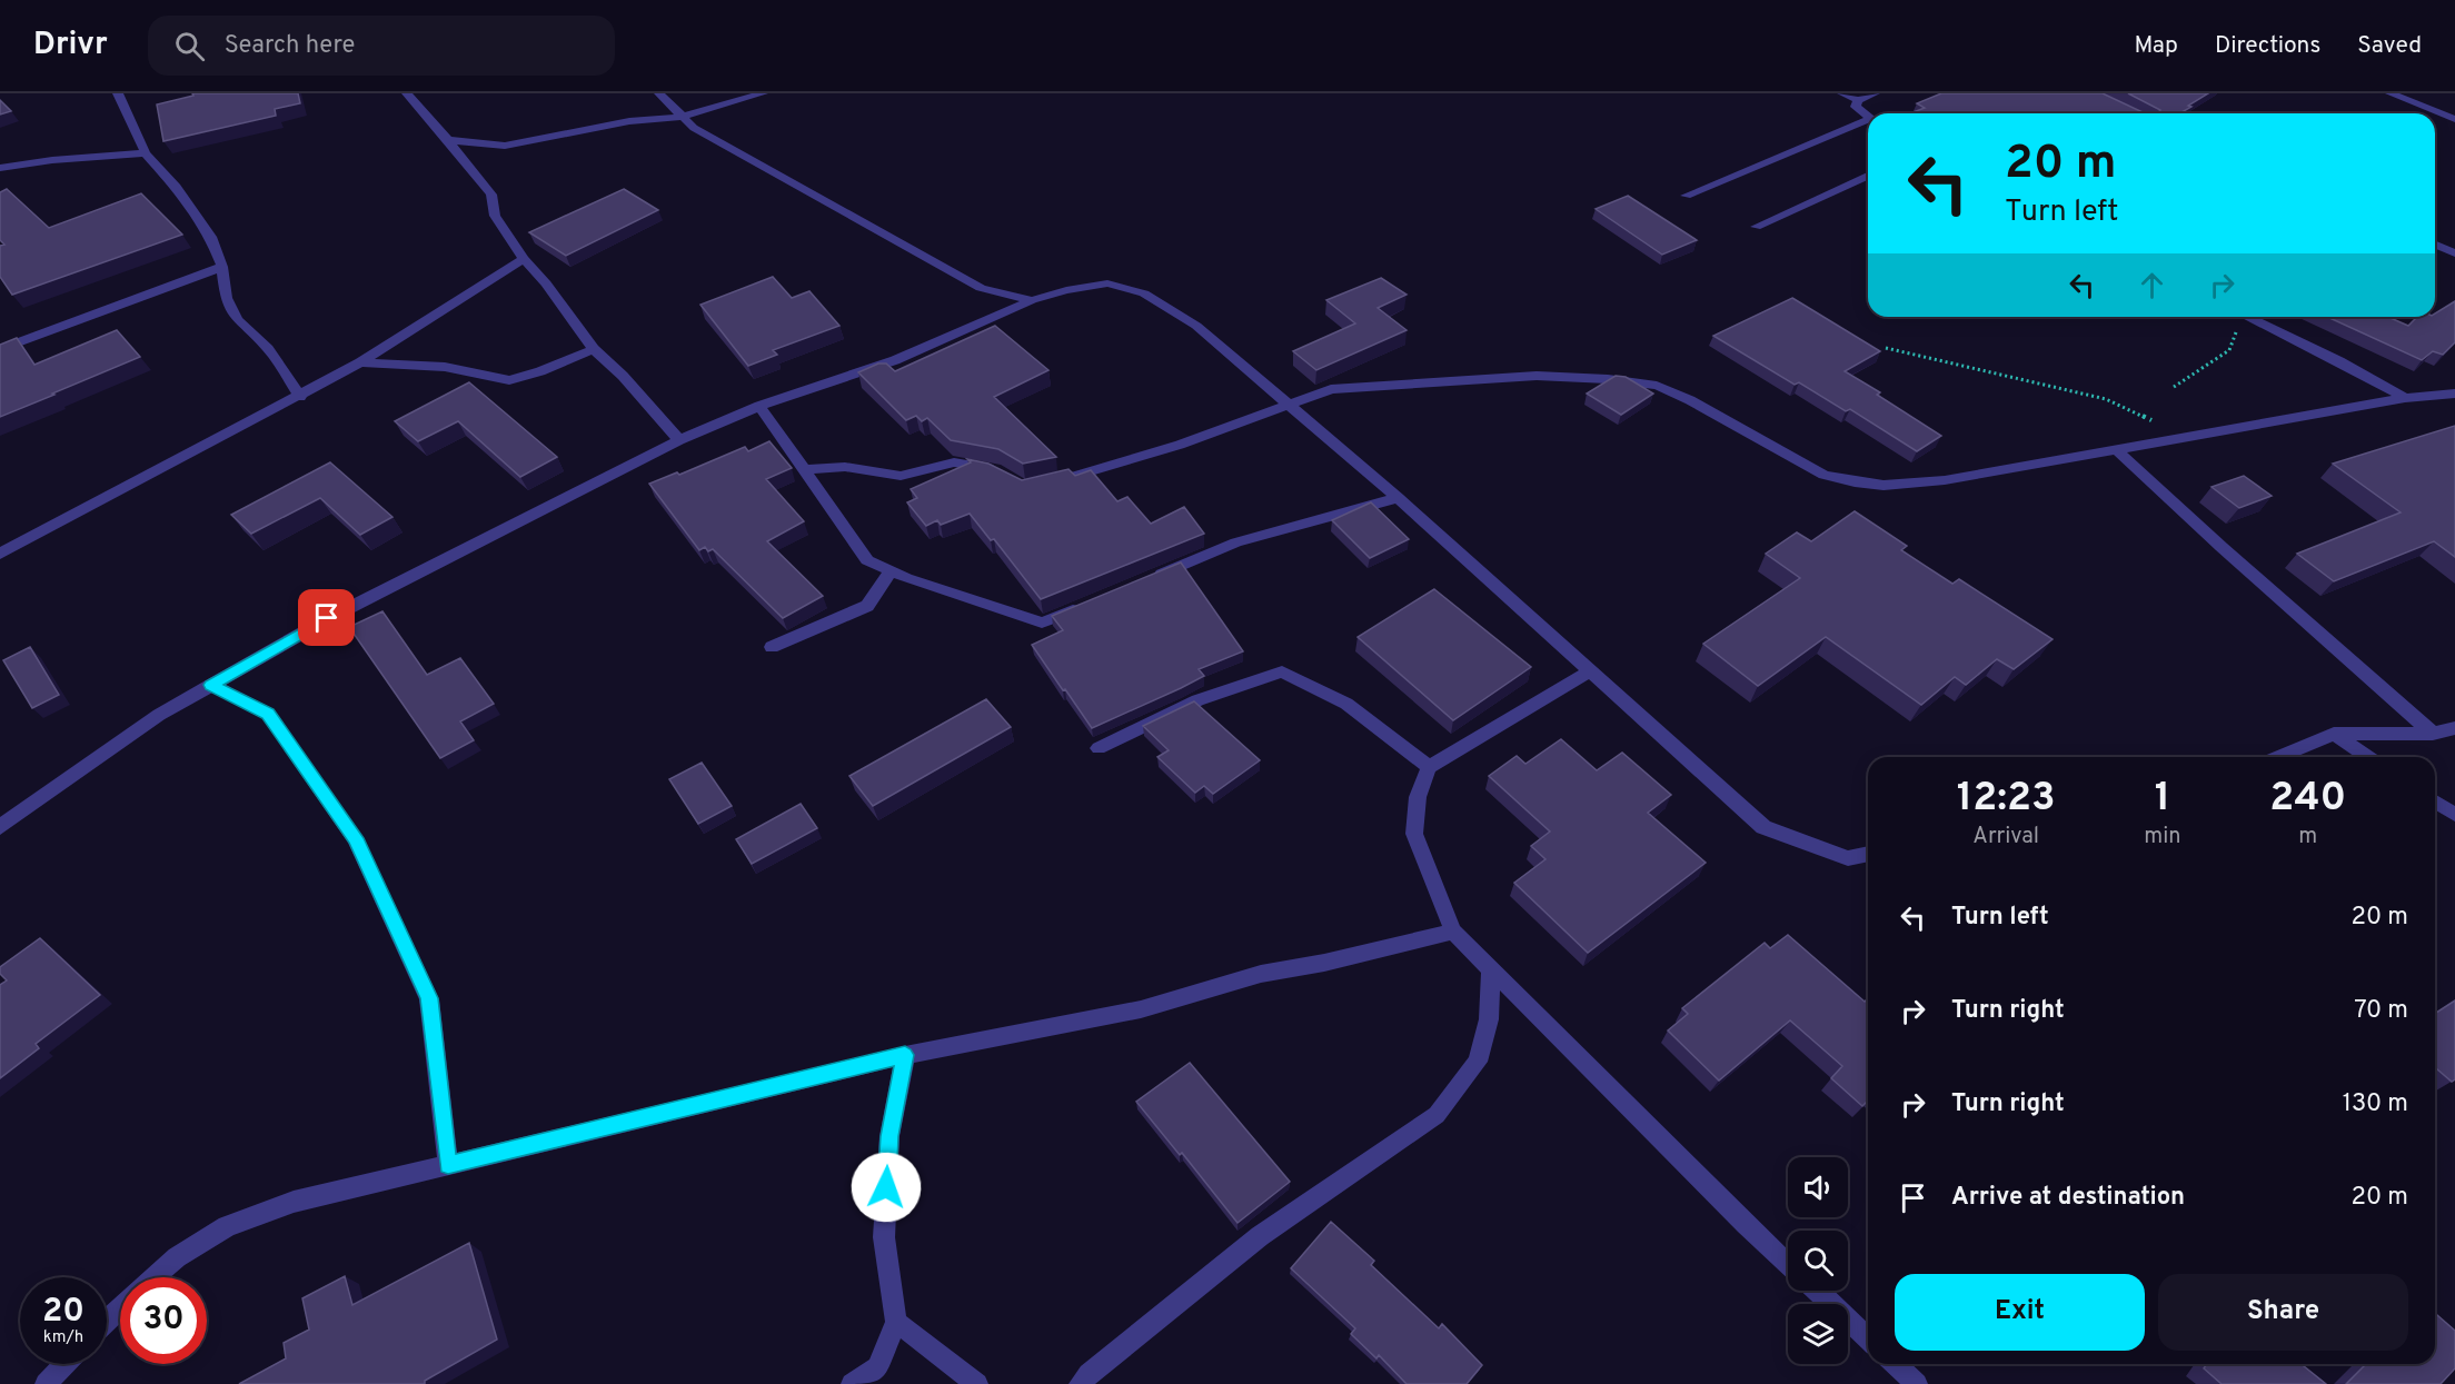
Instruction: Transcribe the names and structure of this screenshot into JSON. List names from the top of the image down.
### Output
{
  "page": {
    "header": "Drivr",
    "search": "Search here",
    "nav": ["Map", "Directions", "Saved"],
    "turn": ["20 m", "Turn left"],
    "eta": [
      "12:23",
      "Arrival",
      "1",
      "min",
      "240",
      "m"
    ],
    "list": [
      {
        "name": "Turn left",
        "value": "20 m"
      },
      {
        "name": "Turn right",
        "value": "70 m"
      },
      {
        "name": "Turn right",
        "value": "130 m"
      },
      {
        "name": "Arrive at destination",
        "value": "20 m"
      }
    ],
    "buttons": ["Exit", "Share"],
    "speed": "20 km/h",
    "limit": "30"
  }
}
